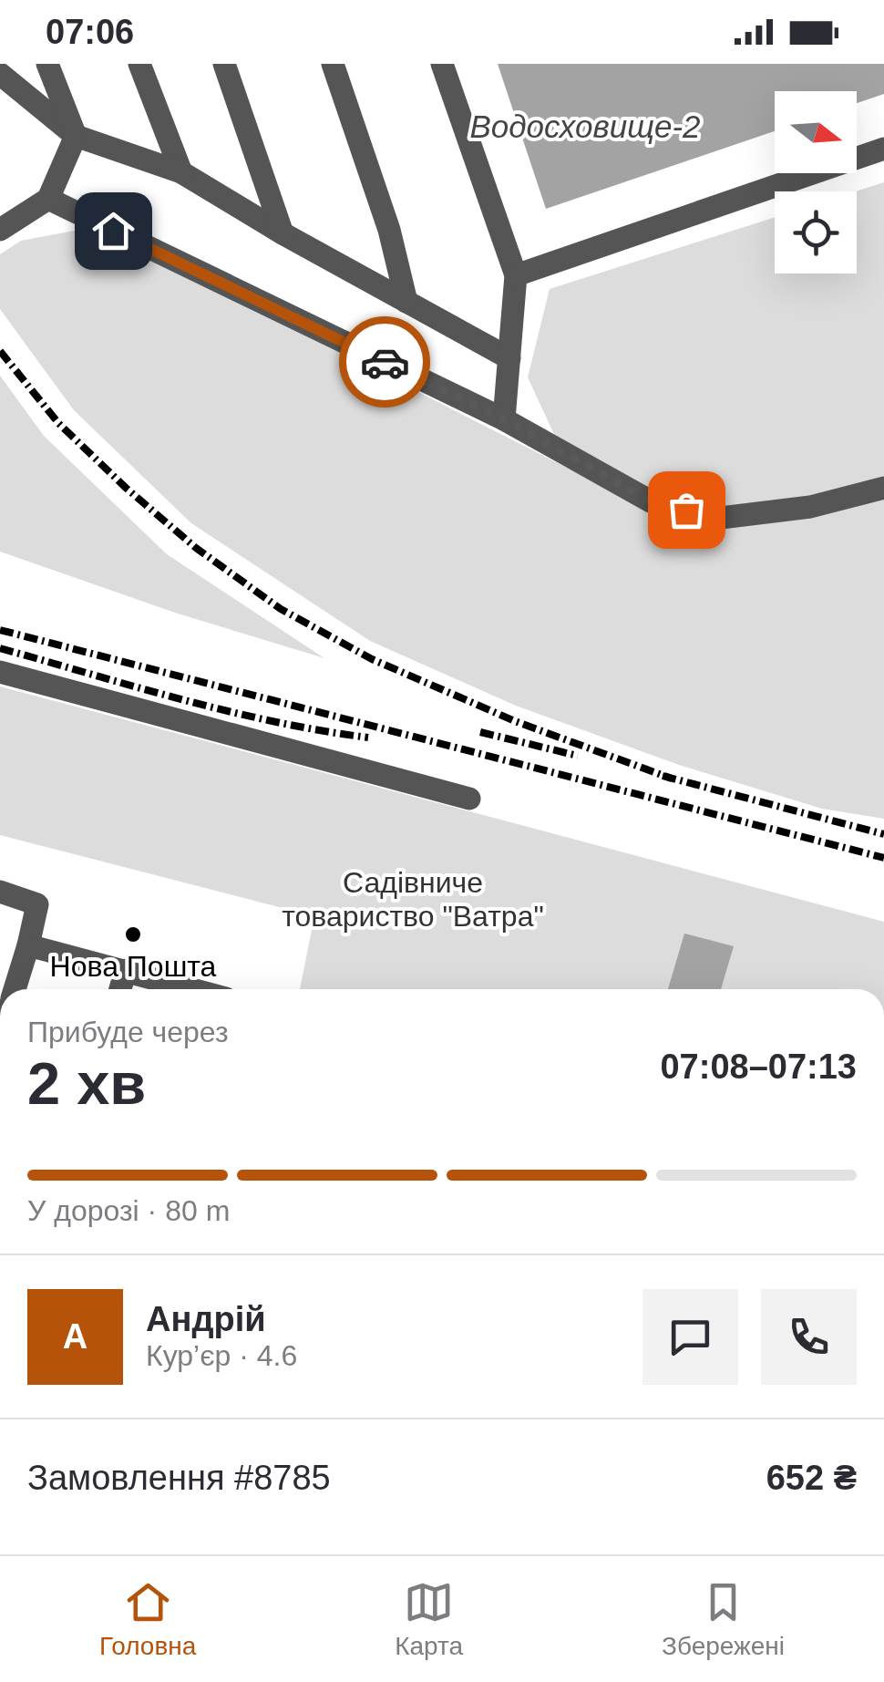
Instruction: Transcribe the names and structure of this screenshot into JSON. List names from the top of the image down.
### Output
{
  "water": ["Водосховище-2"],
  "parks": ["Садівниче товариство \"Ватра\""],
  "places": ["Нова Пошта"],
  "north": "right",
  "page": {
    "status": "07:06",
    "heading": ["2 хв", "Прибуде через", "07:08–07:13"],
    "panel": [
      "Андрій",
      "Кур’єр · 4.6",
      "Замовлення #8785",
      "652 ₴"
    ],
    "bar": "У дорозі · 80 m",
    "round": "А",
    "tabs": ["Головна", "Карта", "Збережені"]
  }
}
